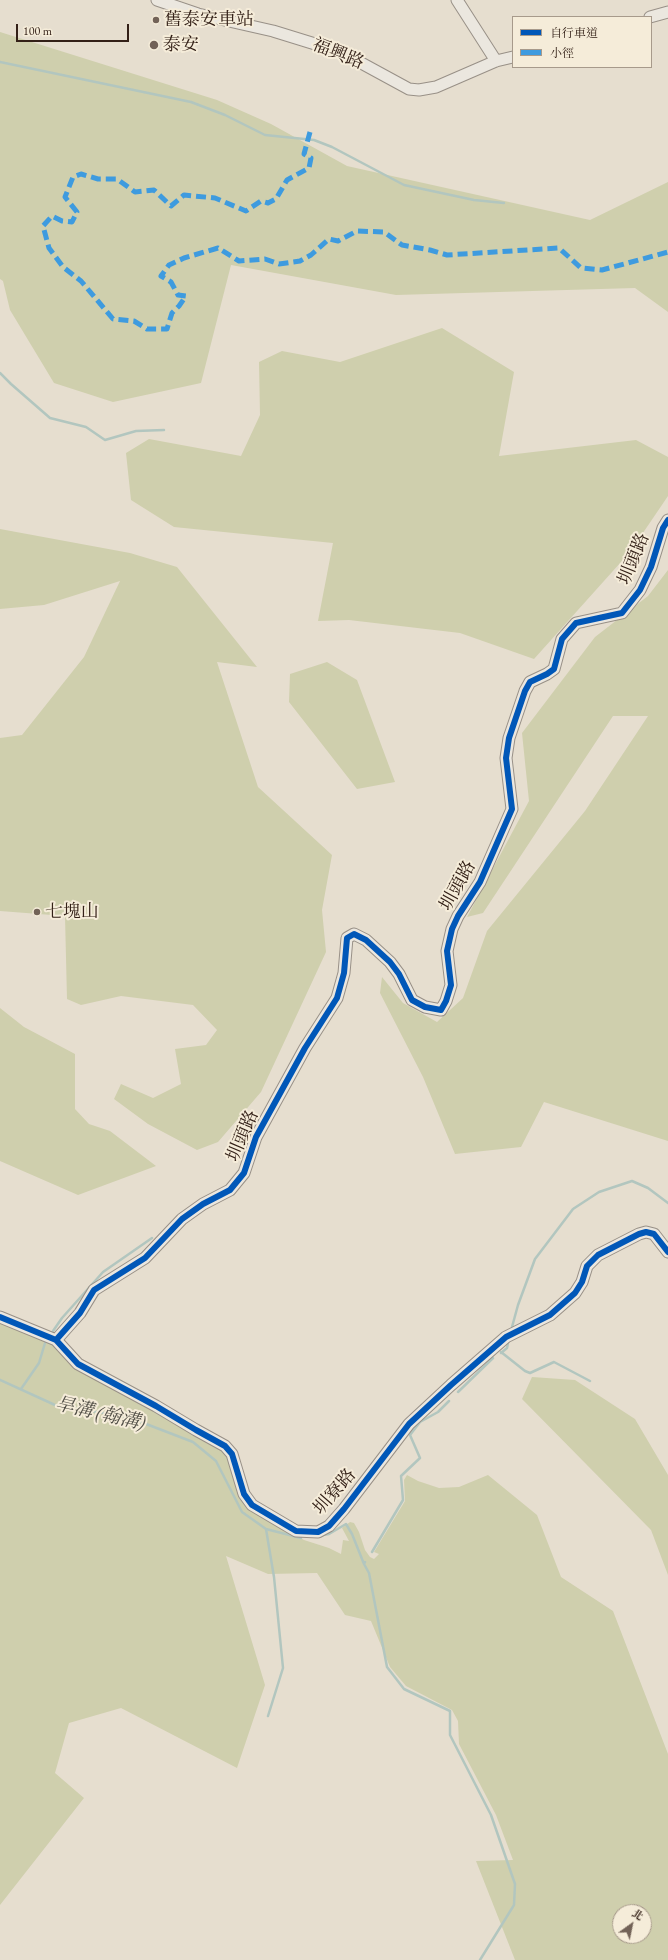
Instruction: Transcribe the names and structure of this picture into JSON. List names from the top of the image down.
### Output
{
  "streets": {
    "street": ["福興路", "圳頭路", "圳寮路"]
  },
  "crossings": [
    ["圳頭路", "圳寮路"]
  ],
  "water": ["旱溝 (翰溝)"],
  "places": ["舊泰安車站", "泰安", "七塊山"],
  "legend": ["自行車道", "小徑"],
  "scale_bar": "100 m",
  "north": "top right"
}
